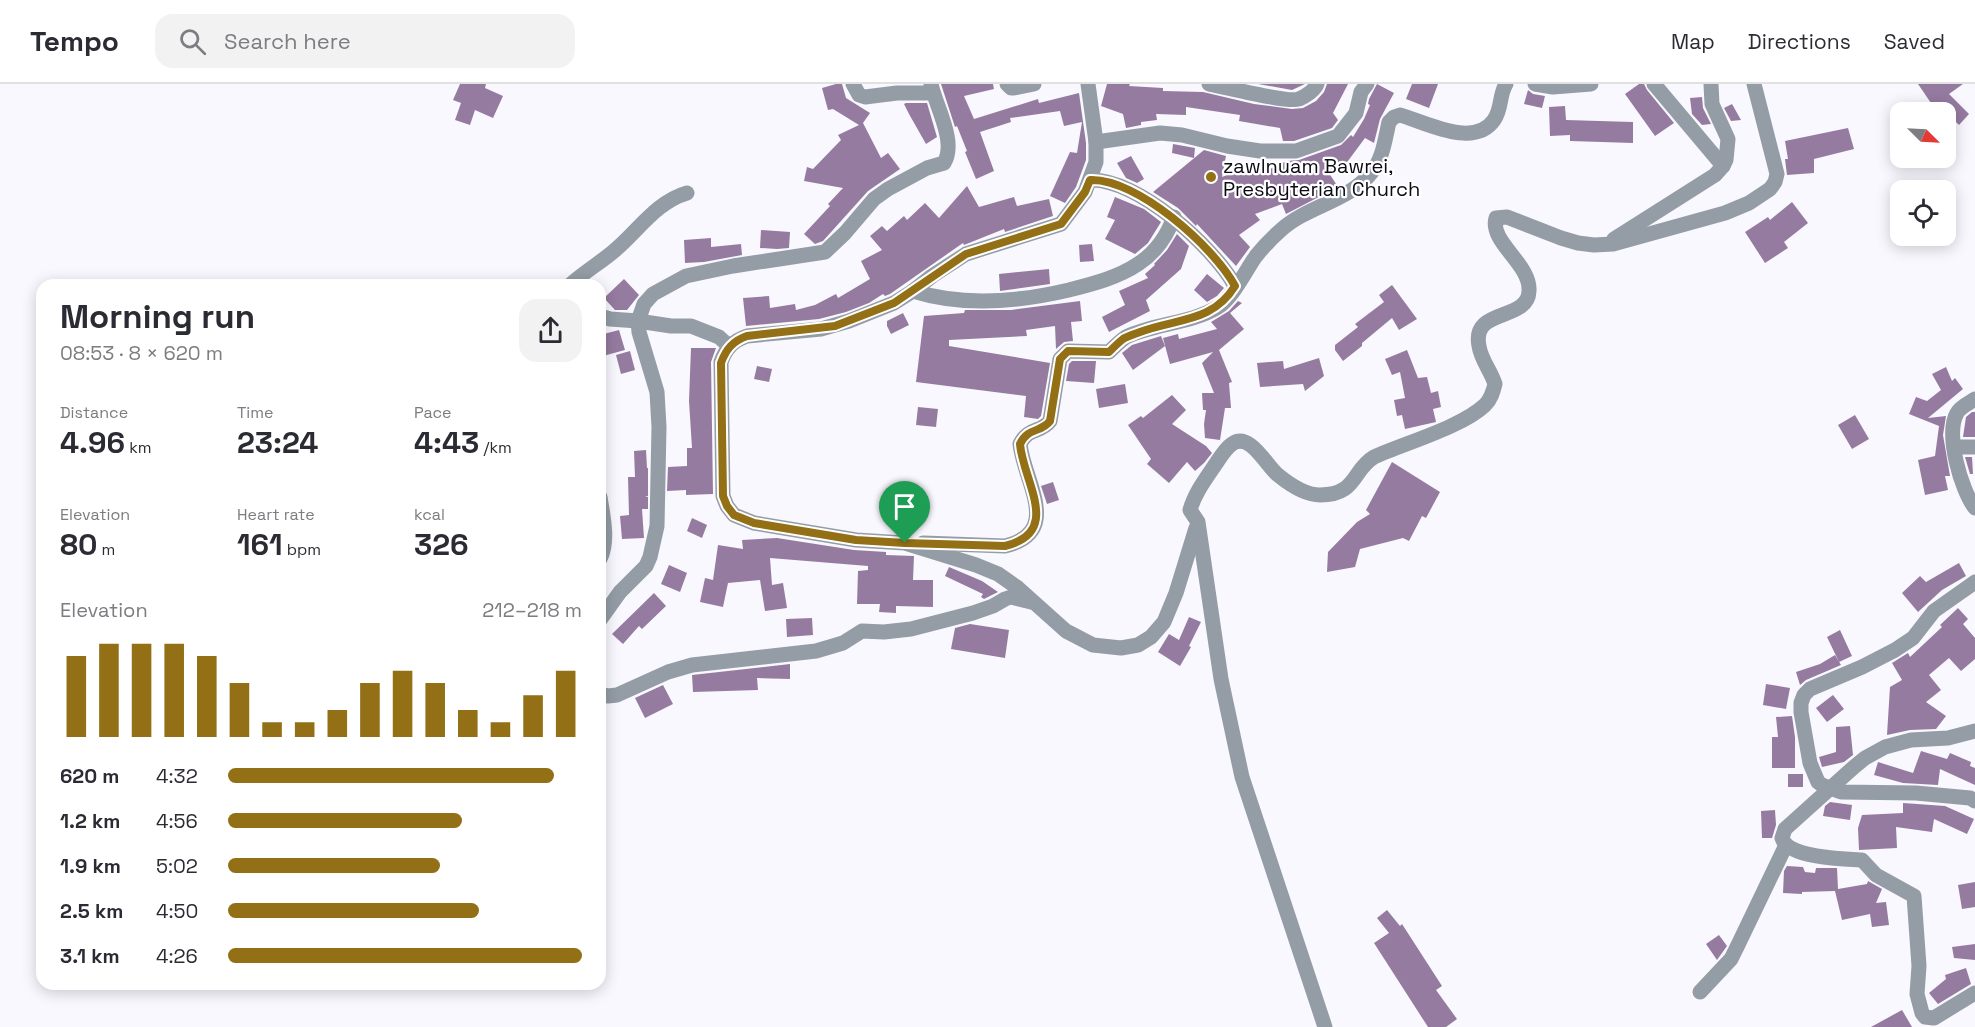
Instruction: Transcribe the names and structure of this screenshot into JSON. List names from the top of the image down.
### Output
{
  "places": ["zawlnuam Bawrei, Presbyterian Church"],
  "north": "bottom right",
  "page": {
    "header": "Tempo",
    "search": "Search here",
    "nav": ["Map", "Directions", "Saved"],
    "heading": ["Morning run", "08:53 · 8 × 620 m"],
    "stats": [
      ["Distance", "4.96 km"],
      ["Time", "23:24"],
      ["Pace", "4:43 /km"],
      ["Elevation", "80 m"],
      ["Heart rate", "161 bpm"],
      ["kcal", "326"]
    ],
    "chart": ["Elevation", "212–218 m"],
    "list": [
      {
        "name": "620 m",
        "note": "4:32"
      },
      {
        "name": "1.2 km",
        "note": "4:56"
      },
      {
        "name": "1.9 km",
        "note": "5:02"
      },
      {
        "name": "2.5 km",
        "note": "4:50"
      },
      {
        "name": "3.1 km",
        "note": "4:26"
      }
    ]
  }
}
